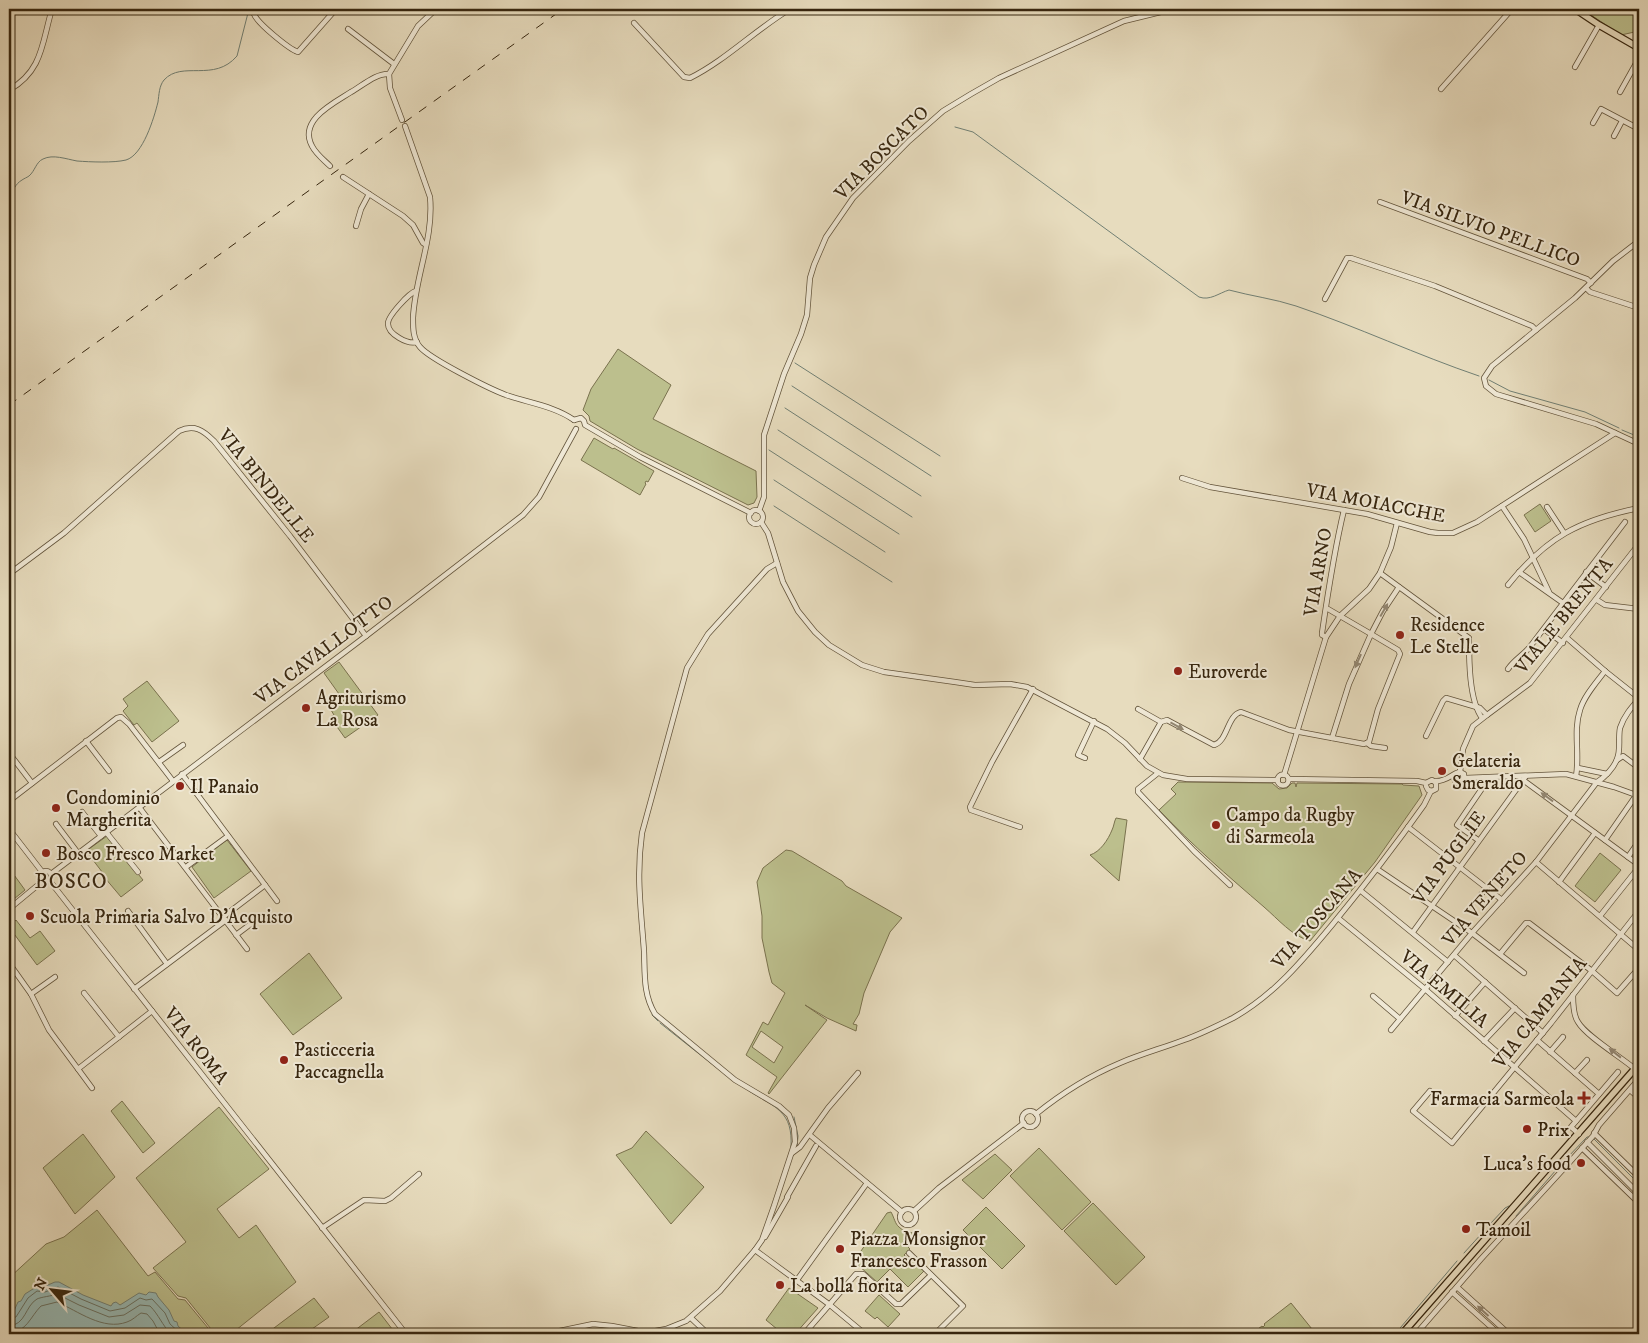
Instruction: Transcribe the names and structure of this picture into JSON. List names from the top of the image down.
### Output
{
  "streets": {
    "street": [
      "VIA BOSCATO",
      "VIA SILVIO PELLICO",
      "VIA BINDELLE",
      "VIA MOIACCHE",
      "VIA ARNO",
      "VIALE BRENTA",
      "VIA CAVALLOTTO",
      "VIA PUGLIE",
      "VIA VENETO",
      "VIA TOSCANA",
      "VIA EMILIA",
      "VIA CAMPANIA",
      "VIA ROMA"
    ]
  },
  "crossings": [
    ["VIA SILVIO PELLICO", "VIA MOIACCHE"],
    ["VIA BINDELLE", "VIA CAVALLOTTO"],
    ["VIA MOIACCHE", "VIA ARNO"],
    ["VIA CAVALLOTTO", "VIA ROMA"],
    ["VIA VENETO", "VIA EMILIA"],
    ["VIA TOSCANA", "VIA EMILIA"],
    ["VIA EMILIA", "VIA CAMPANIA"]
  ],
  "districts": ["BOSCO"],
  "places": {
    "other": [
      "Residence Le Stelle",
      "Euroverde",
      "Agriturismo La Rosa",
      "Gelateria Smeraldo",
      "Il Panaio",
      "Condominio Margherita",
      "Campo da Rugby di Sarmeola",
      "Bosco Fresco Market",
      "Scuola Primaria Salvo D’Acquisto",
      "Pasticceria Paccagnella",
      "Prix",
      "Luca's food",
      "Tamoil",
      "Piazza Monsignor Francesco Frasson",
      "La bolla fiorita"
    ],
    "health": ["Farmacia Sarmeola"]
  },
  "north": "top left"
}
